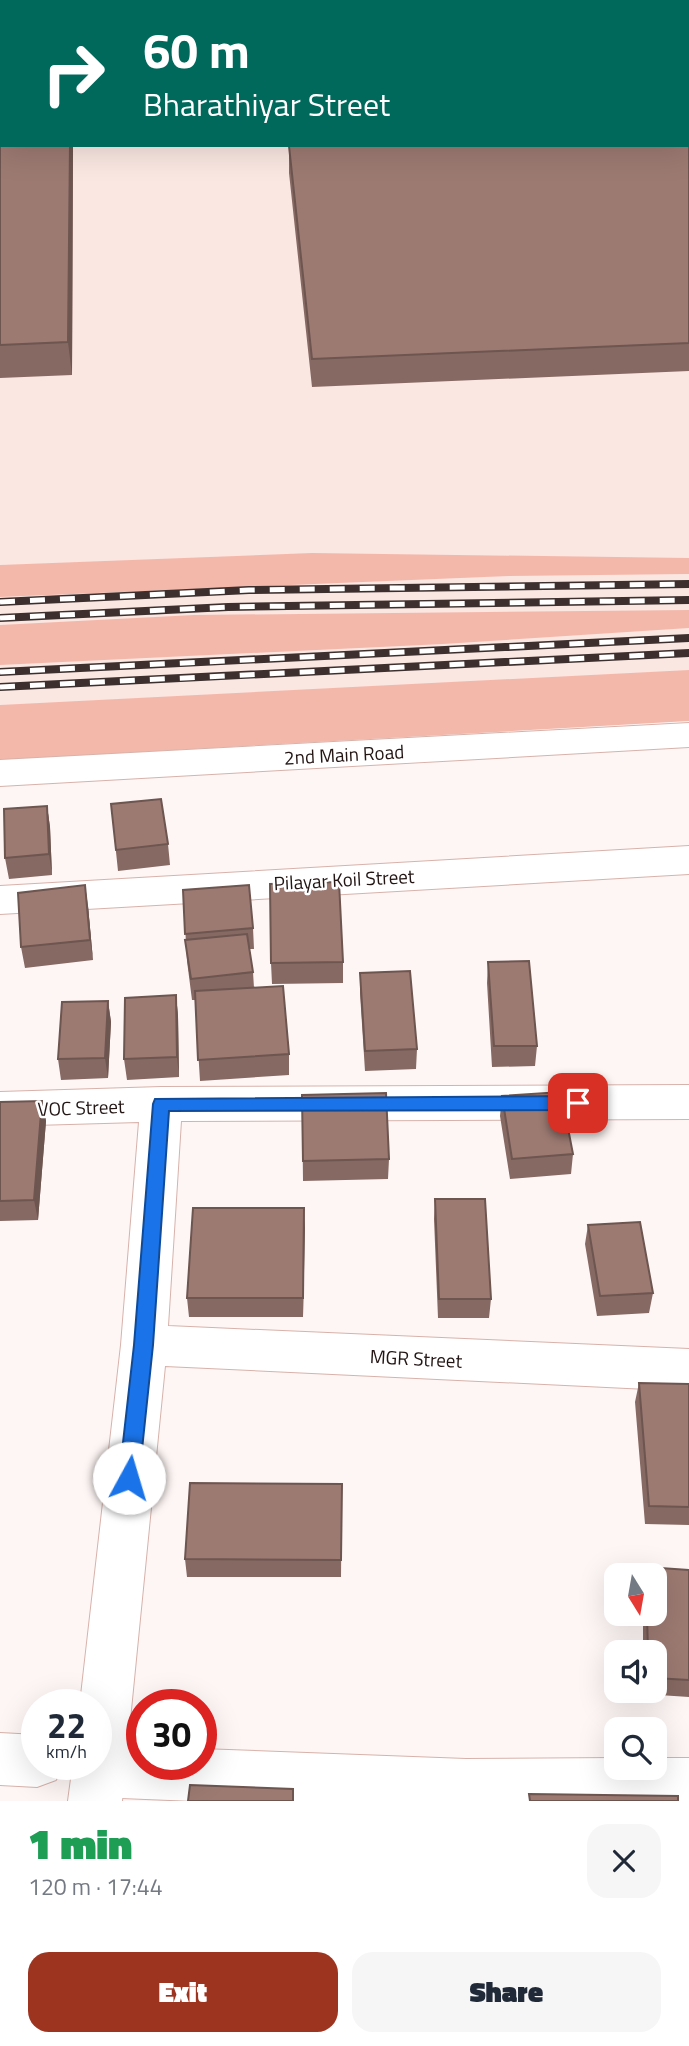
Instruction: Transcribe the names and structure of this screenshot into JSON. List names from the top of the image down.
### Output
{
  "streets": {
    "street": [
      "2nd Main Road",
      "Pilayar Koil Street",
      "VOC Street",
      "MGR Street"
    ]
  },
  "north": "bottom",
  "page": {
    "turn": ["60 m", "Bharathiyar Street"],
    "speed": "22 km/h",
    "limit": "30",
    "heading": ["1 min", "120 m · 17:44"],
    "buttons": ["Exit", "Share"]
  }
}
